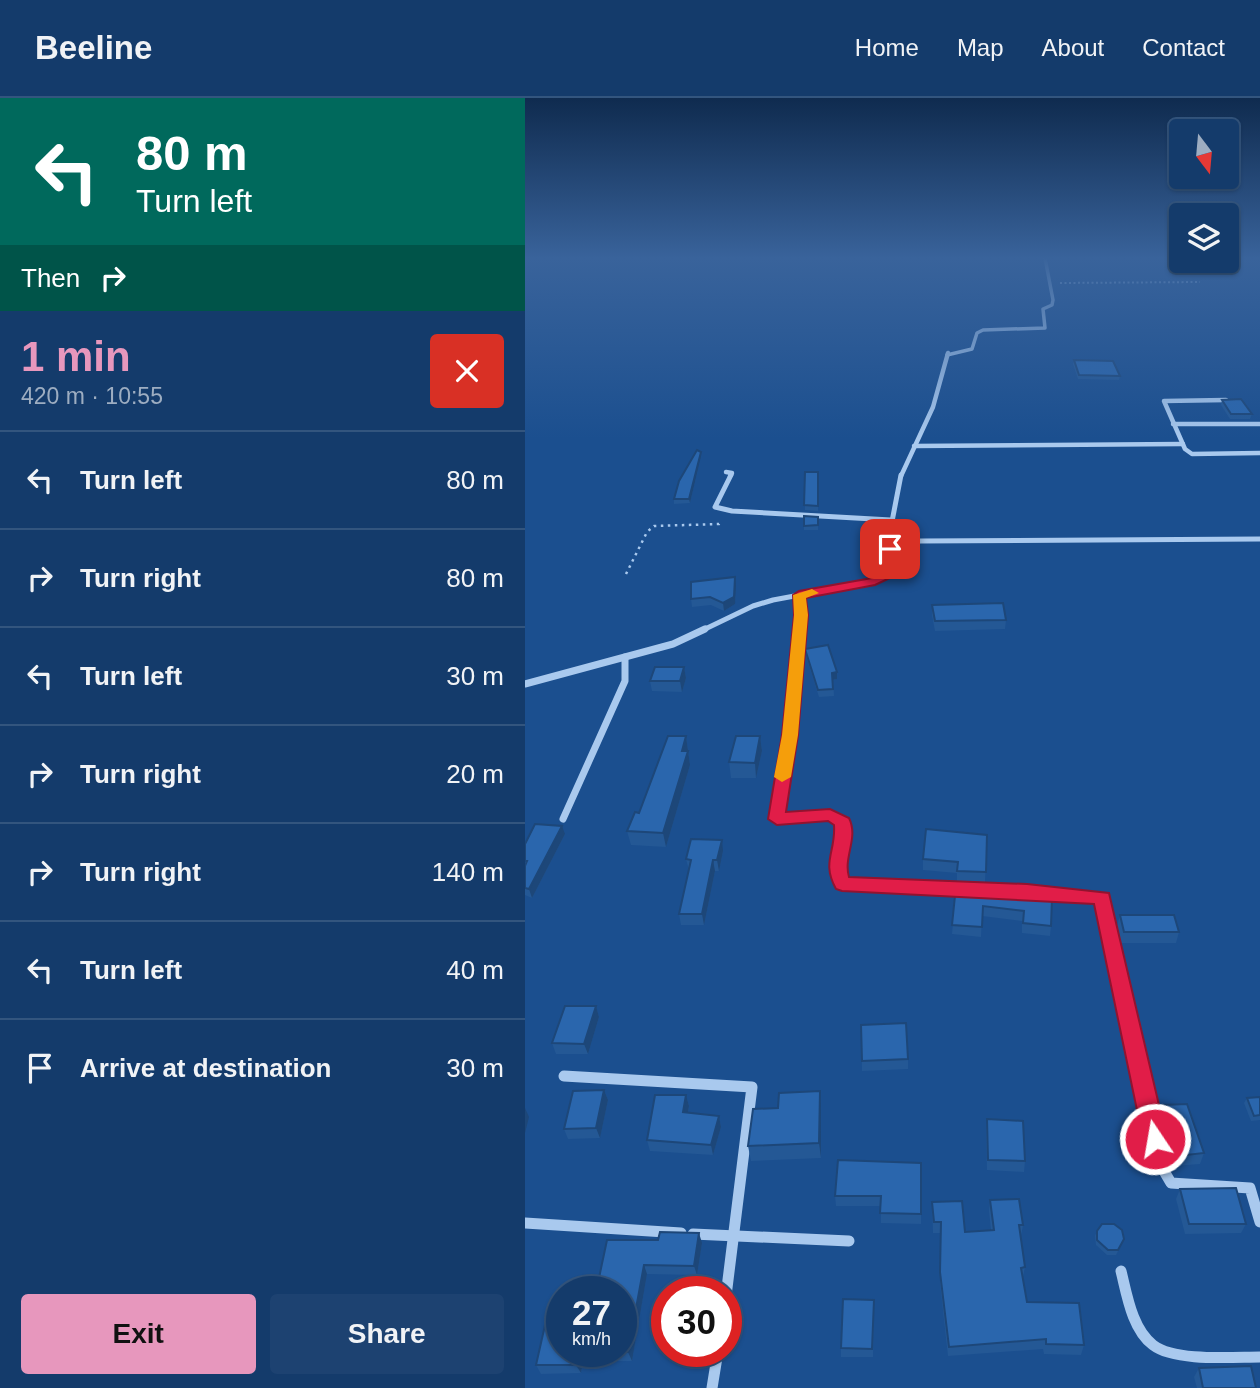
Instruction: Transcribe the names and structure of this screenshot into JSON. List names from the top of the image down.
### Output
{
  "north": "bottom",
  "page": {
    "header": "Beeline",
    "nav": [
      "Home",
      "Map",
      "About",
      "Contact"
    ],
    "turn": ["80 m", "Turn left"],
    "then": "Then",
    "heading": ["1 min", "420 m · 10:55"],
    "list": [
      {
        "name": "Turn left",
        "value": "80 m"
      },
      {
        "name": "Turn right",
        "value": "80 m"
      },
      {
        "name": "Turn left",
        "value": "30 m"
      },
      {
        "name": "Turn right",
        "value": "20 m"
      },
      {
        "name": "Turn right",
        "value": "140 m"
      },
      {
        "name": "Turn left",
        "value": "40 m"
      },
      {
        "name": "Arrive at destination",
        "value": "30 m"
      }
    ],
    "speed": "27 km/h",
    "limit": "30",
    "buttons": ["Exit", "Share"]
  }
}
